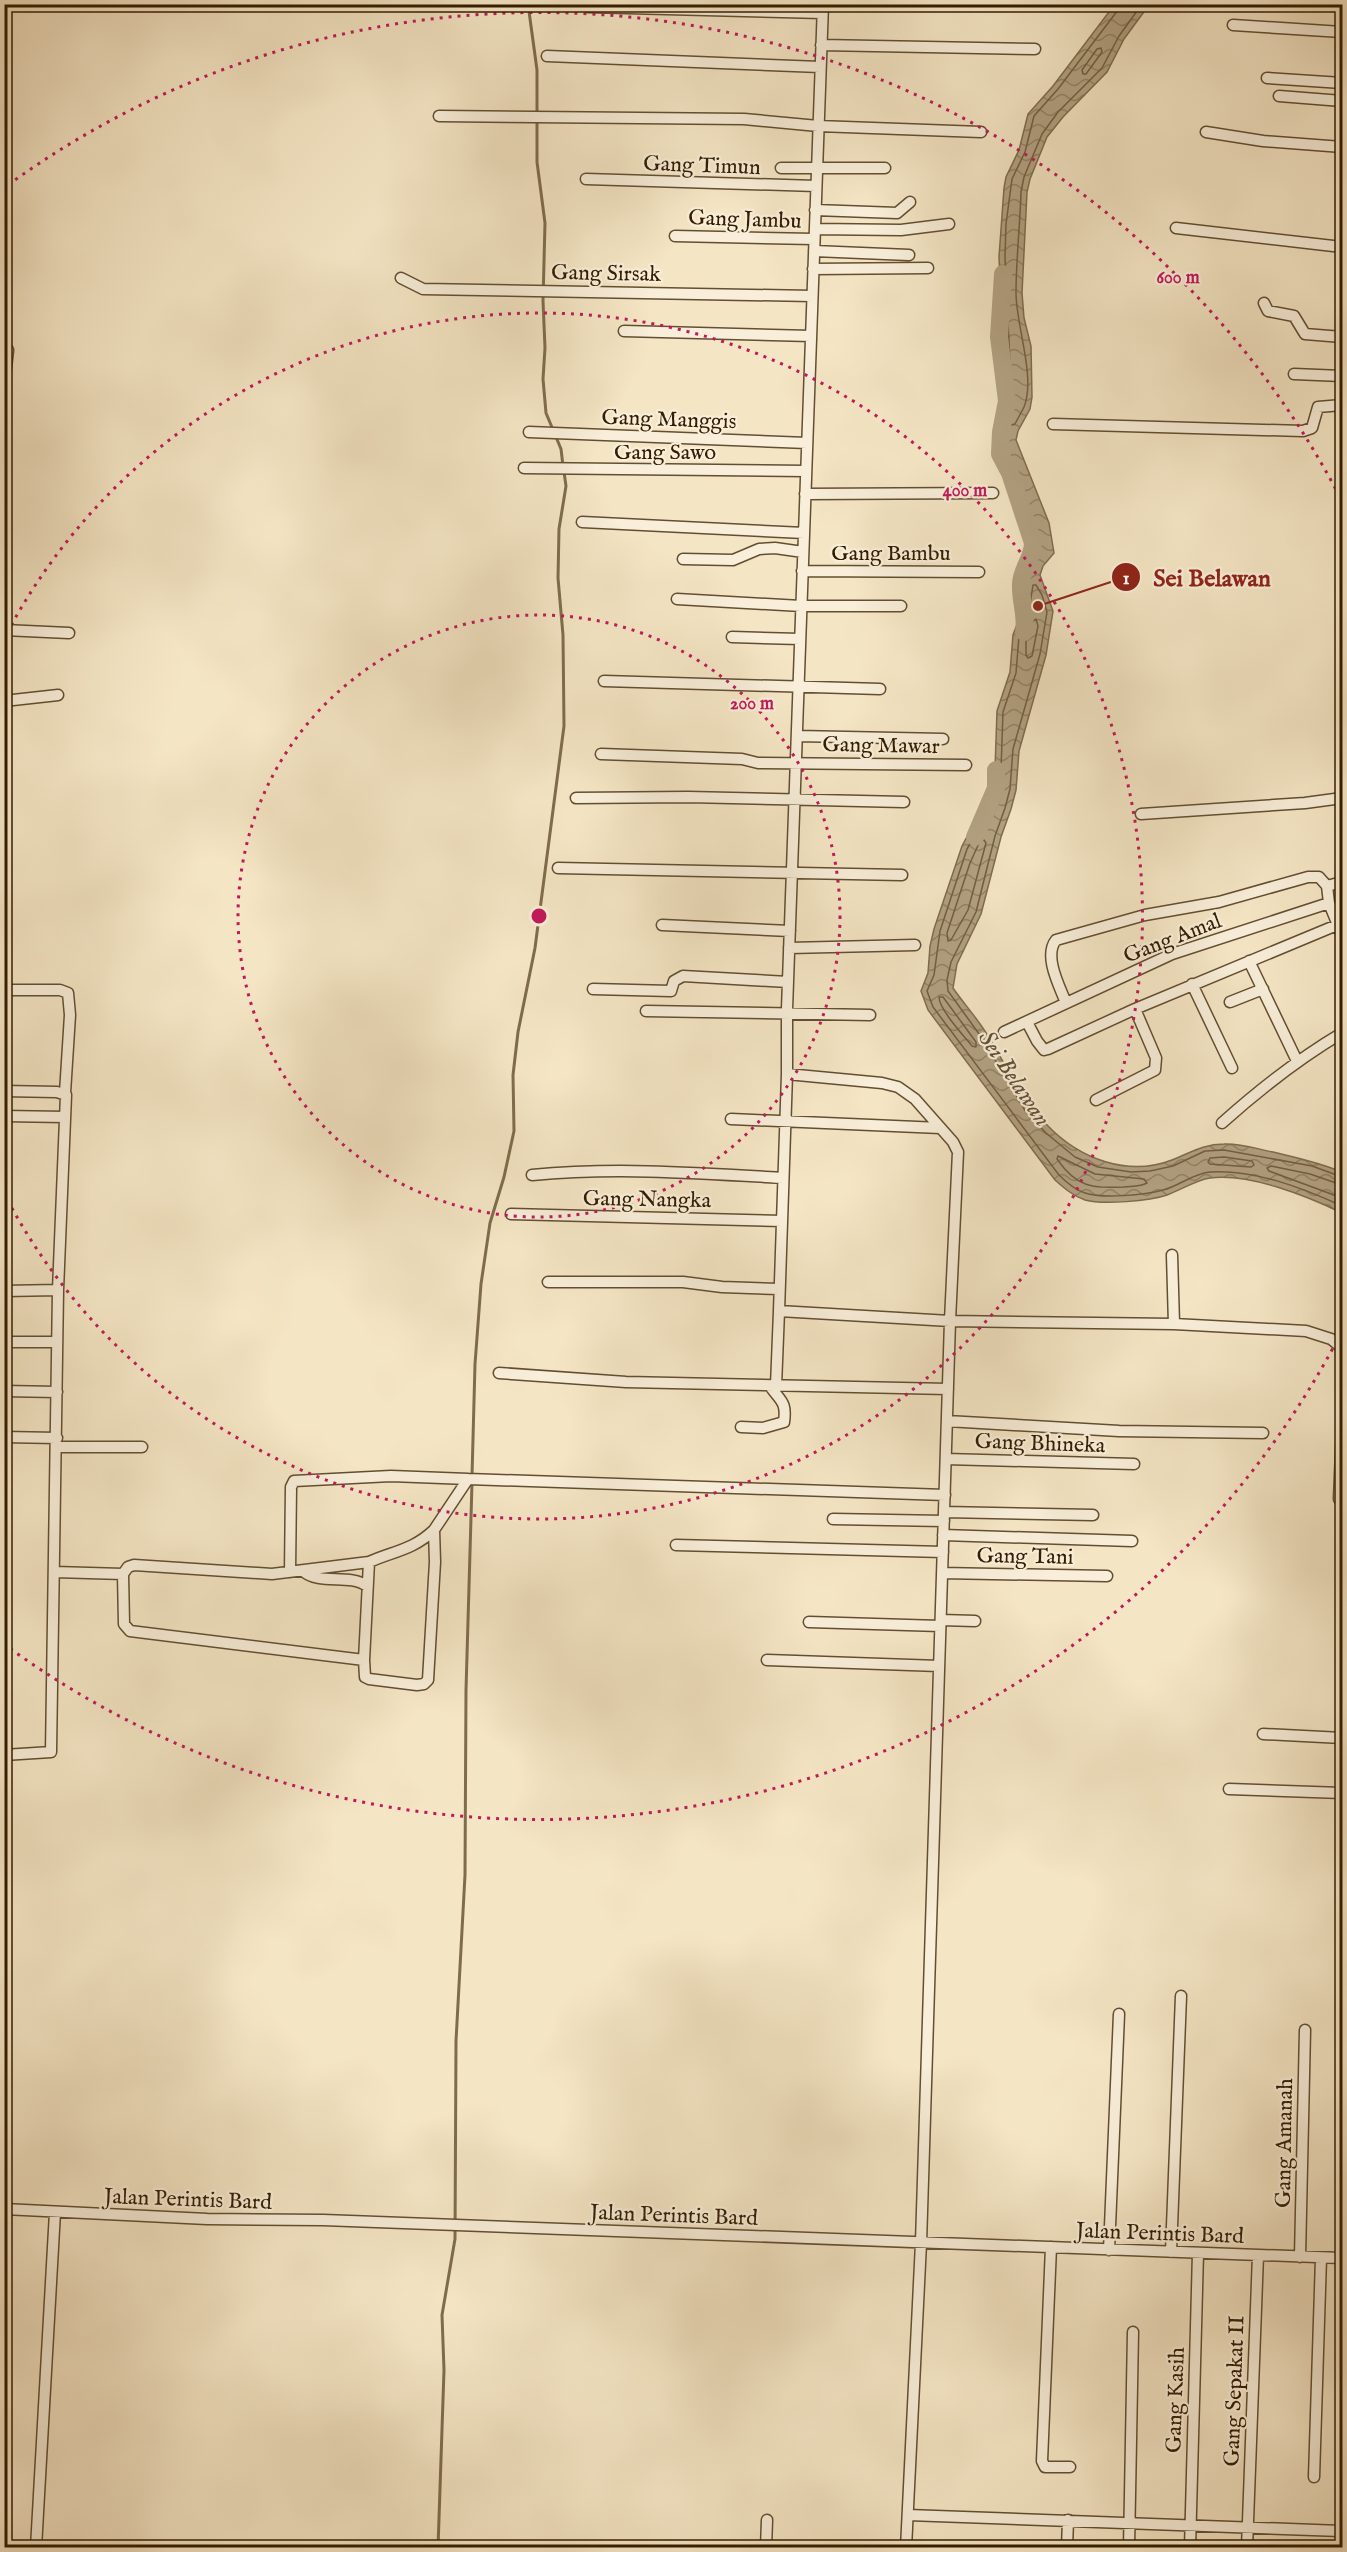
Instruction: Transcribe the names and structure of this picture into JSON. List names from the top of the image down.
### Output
{
  "streets": {
    "street": [
      "Gang Timun",
      "Gang Jambu",
      "Gang Sirsak",
      "Gang Manggis",
      "Gang Sawo",
      "Gang Bambu",
      "Gang Mawar",
      "Gang Amal",
      "Gang Nangka",
      "Gang Bhineka",
      "Gang Tani",
      "Gang Amanah",
      "Jalan Perintis Bard",
      "Gang Sepakat II",
      "Gang Kasih"
    ]
  },
  "crossings": [
    ["Gang Amanah", "Jalan Perintis Bard"],
    ["Jalan Perintis Bard", "Gang Sepakat II"],
    ["Jalan Perintis Bard", "Gang Kasih"]
  ],
  "water": ["Sei Belawan"],
  "places": ["Sei Belawan"],
  "rings": ["600 m", "400 m", "200 m"]
}
